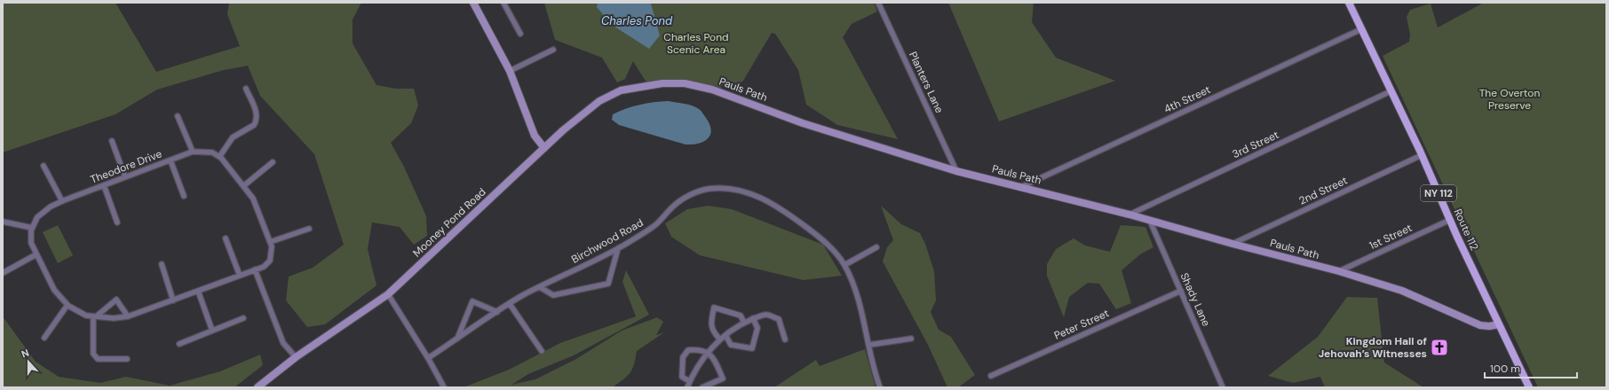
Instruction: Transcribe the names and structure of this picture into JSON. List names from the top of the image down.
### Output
{
  "streets": {
    "main road": ["NY 112", "Route 112"],
    "street": [
      "Planters Lane",
      "Pauls Path",
      "4th Street",
      "3rd Street",
      "Theodore Drive",
      "2nd Street",
      "Mooney Pond Road",
      "1st Street",
      "Birchwood Road",
      "Shady Lane",
      "Peter Street"
    ]
  },
  "crossings": [
    ["Planters Lane", "Pauls Path"],
    ["Pauls Path", "4th Street"],
    ["Pauls Path", "3rd Street"],
    ["Pauls Path", "2nd Street"],
    ["Pauls Path", "Mooney Pond Road"],
    ["Pauls Path", "Route 112"],
    ["Pauls Path", "1st Street"],
    ["Pauls Path", "Shady Lane"],
    ["4th Street", "Route 112"],
    ["3rd Street", "Route 112"],
    ["2nd Street", "Route 112"],
    ["Route 112", "1st Street"],
    ["Shady Lane", "Peter Street"]
  ],
  "water": ["Charles Pond"],
  "parks": ["Charles Pond Scenic Area", "The Overton Preserve"],
  "places": {
    "church": ["Kingdom Hall of Jehovah’s Witnesses"]
  },
  "scale_bar": "100 m",
  "north": "top"
}
